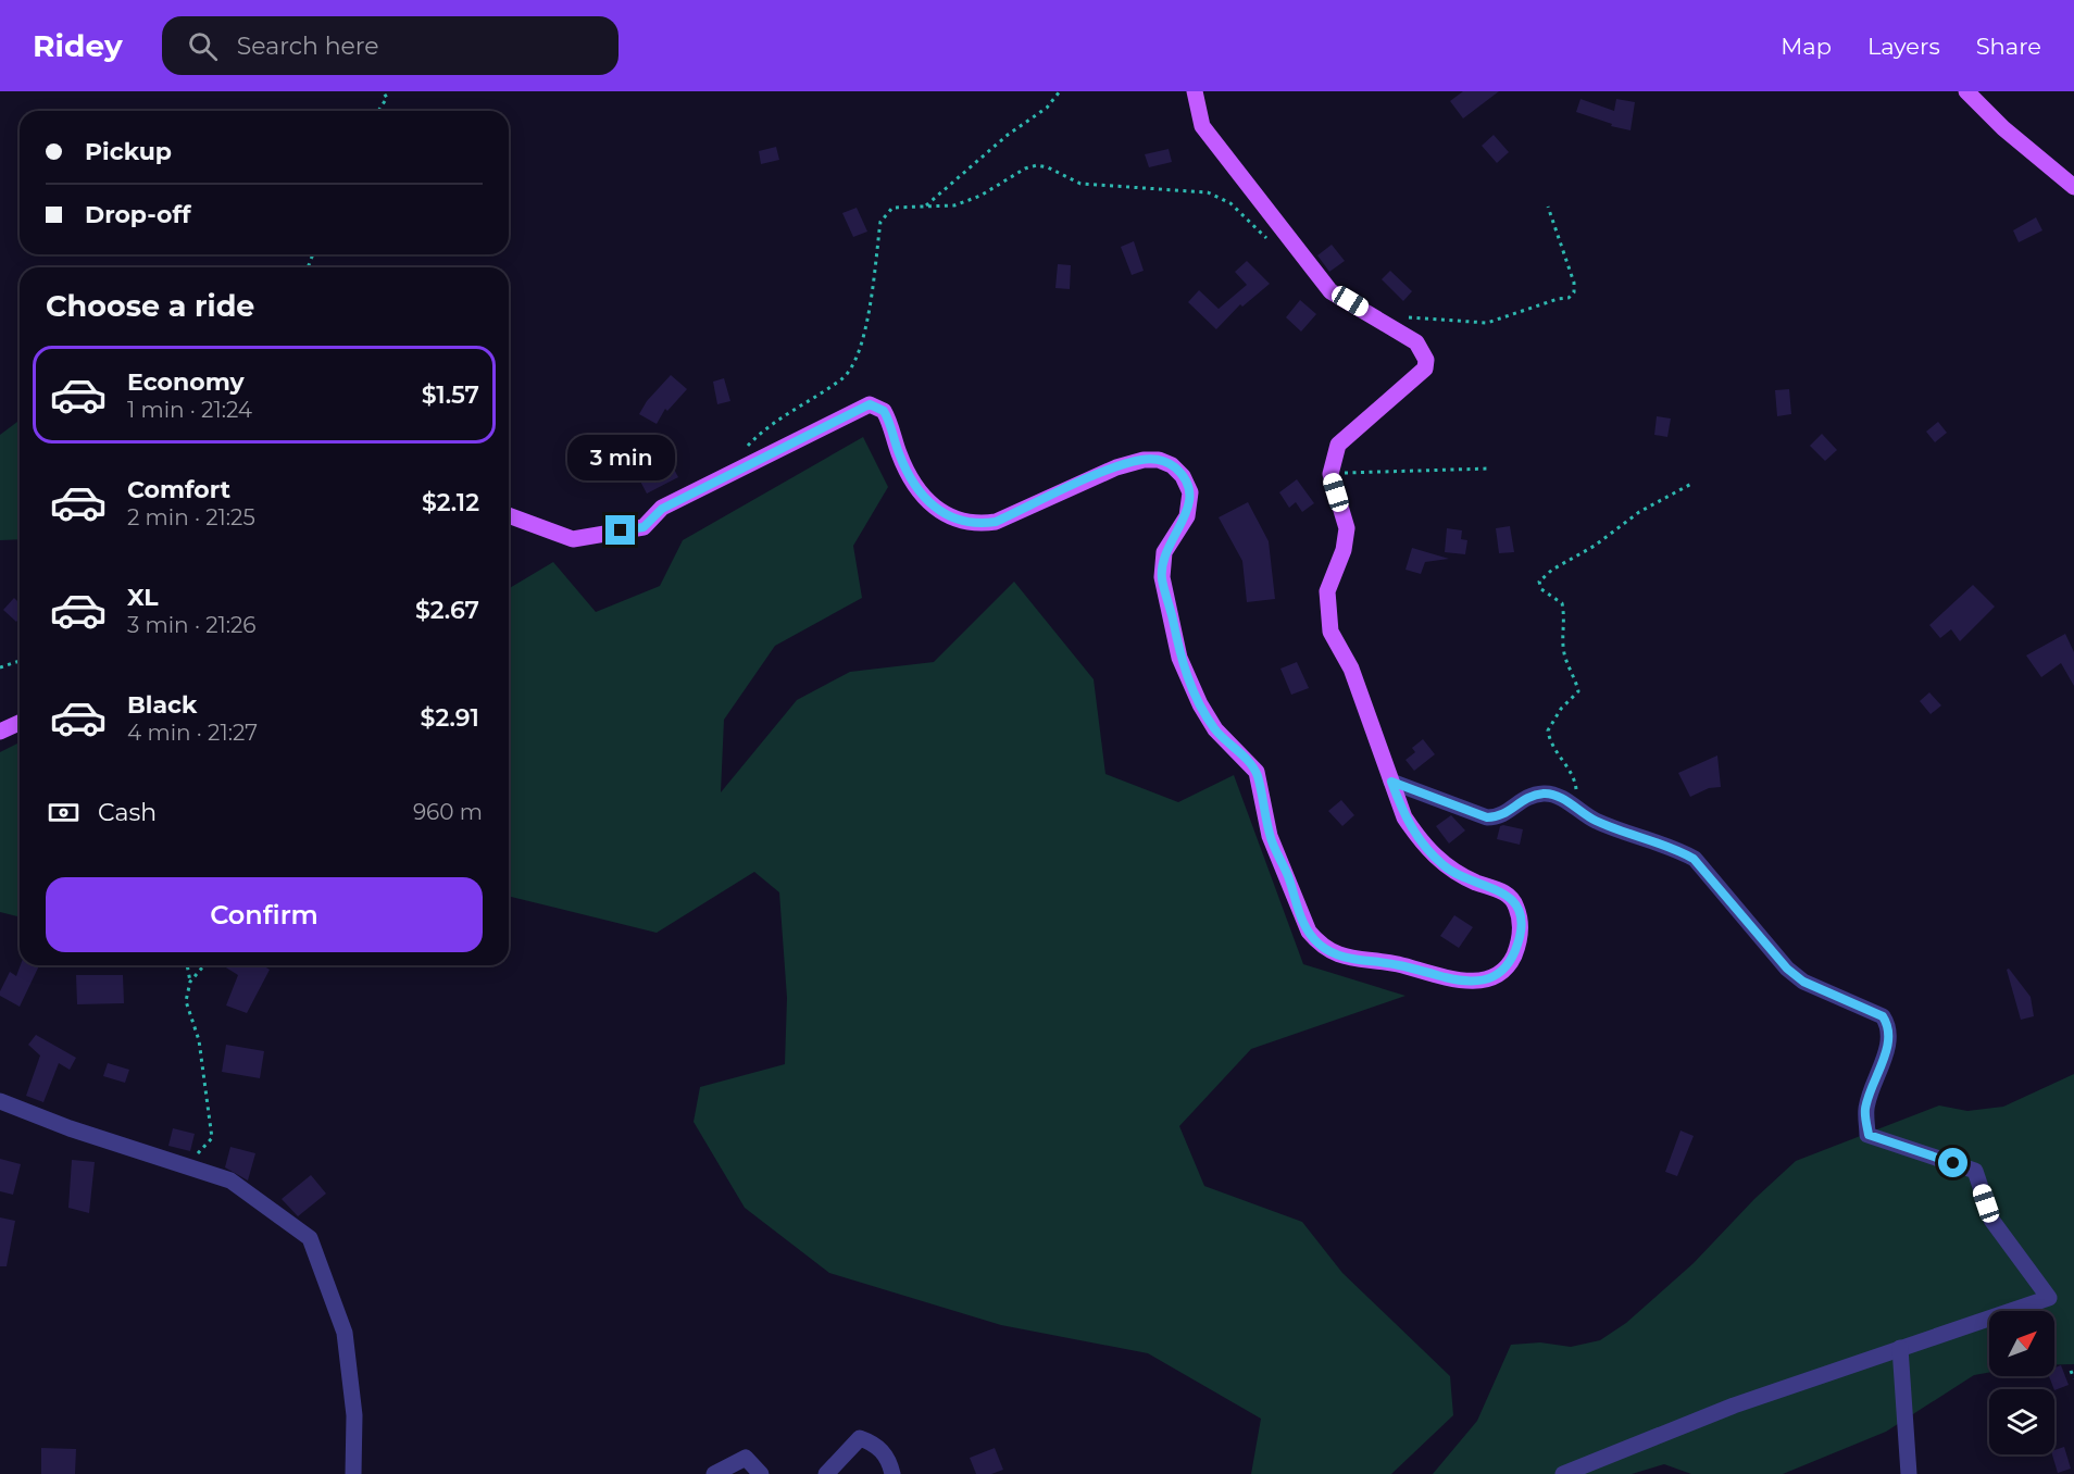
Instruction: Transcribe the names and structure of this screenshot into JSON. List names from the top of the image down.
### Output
{
  "north": "top right",
  "page": {
    "header": "Ridey",
    "search": "Search here",
    "nav": ["Map", "Layers", "Share"],
    "banner": ["Pickup", "Drop-off"],
    "heading": "Choose a ride",
    "list": [
      {
        "name": "Economy",
        "note": "1 min · 21:24",
        "value": "$1.57"
      },
      {
        "name": "Comfort",
        "note": "2 min · 21:25",
        "value": "$2.12"
      },
      {
        "name": "XL",
        "note": "3 min · 21:26",
        "value": "$2.67"
      },
      {
        "name": "Black",
        "note": "4 min · 21:27",
        "value": "$2.91"
      }
    ],
    "bubble": "3 min",
    "pay": ["Cash", "960 m"],
    "buttons": "Confirm"
  }
}
